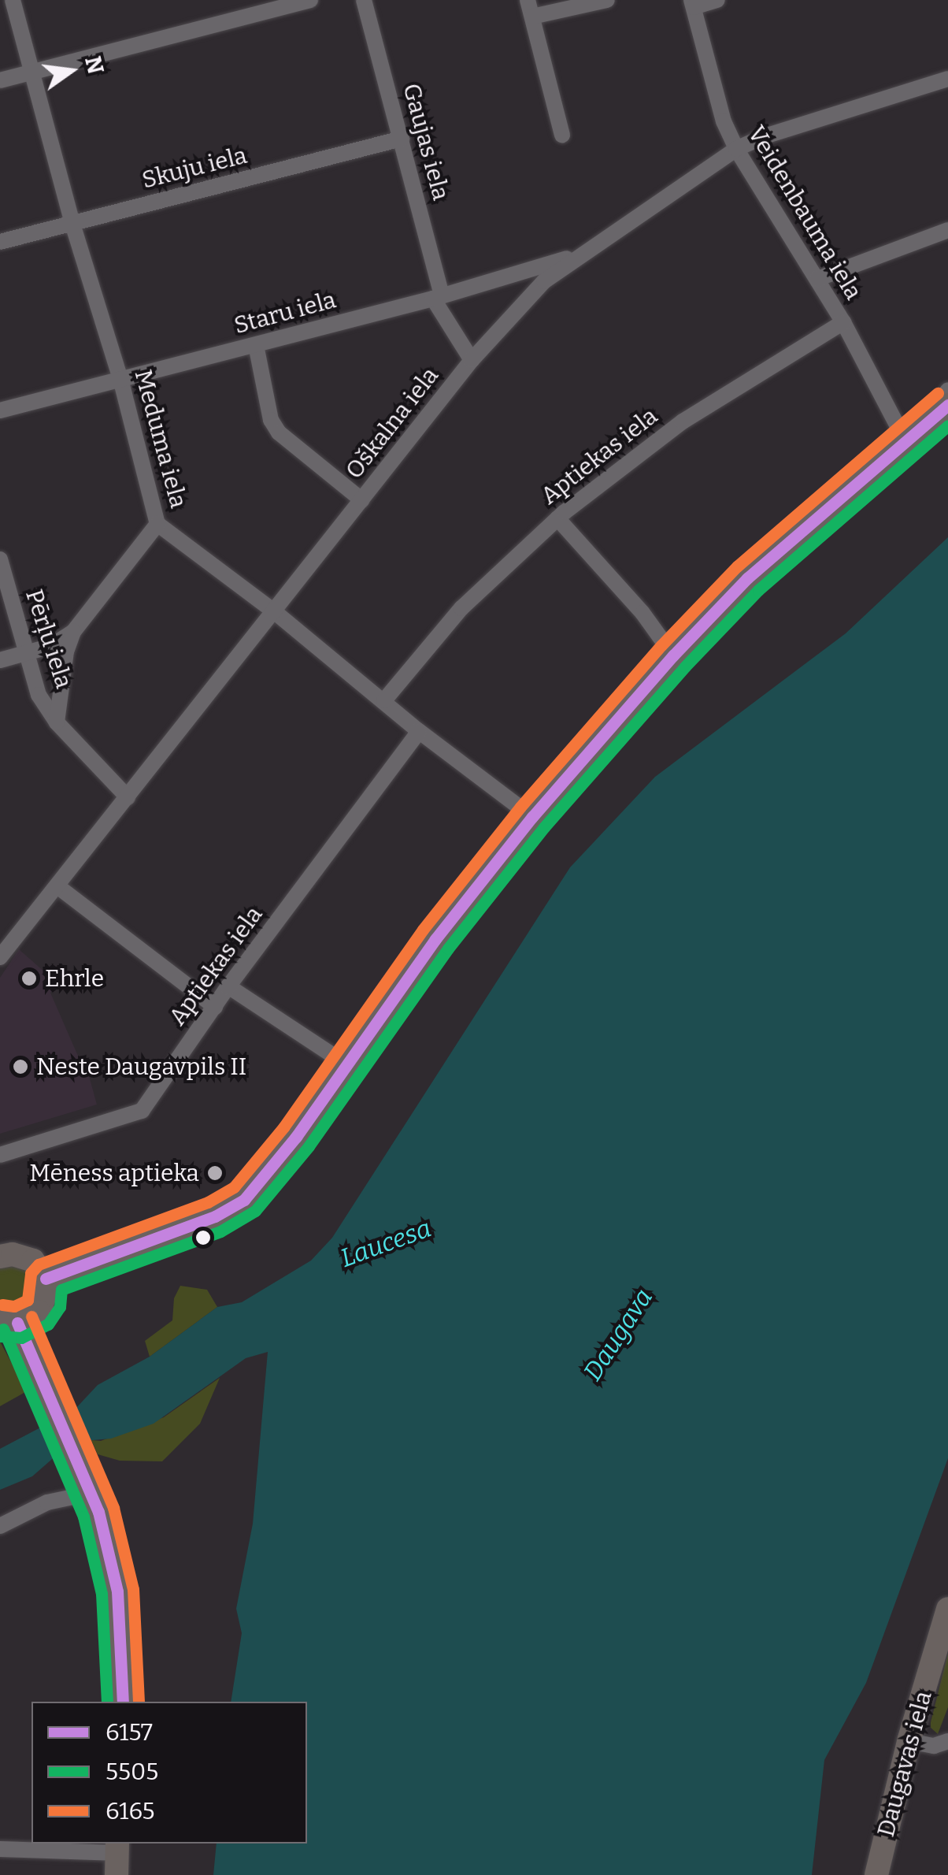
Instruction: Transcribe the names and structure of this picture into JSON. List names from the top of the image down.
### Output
{
  "streets": {
    "main road": ["Daugavas iela"],
    "street": [
      "Gaujas iela",
      "Skuju iela",
      "Veidenbauma iela",
      "Staru iela",
      "Oškalna iela",
      "Meduma iela",
      "Aptiekas iela",
      "Pērļu iela"
    ]
  },
  "crossings": [
    ["Gaujas iela", "Skuju iela"],
    ["Gaujas iela", "Staru iela"],
    ["Gaujas iela", "Oškalna iela"],
    ["Skuju iela", "Meduma iela"],
    ["Veidenbauma iela", "Oškalna iela"],
    ["Veidenbauma iela", "Aptiekas iela"],
    ["Staru iela", "Oškalna iela"],
    ["Staru iela", "Meduma iela"],
    ["Oškalna iela", "Meduma iela"],
    ["Oškalna iela", "Pērļu iela"],
    ["Meduma iela", "Aptiekas iela"]
  ],
  "water": ["Laucesa", "Daugava"],
  "places": ["Ehrle", "Neste Daugavpils II", "Mēness aptieka"],
  "lines": ["transit line 6165", "transit line 6157", "transit line 5505"],
  "legend": ["6157", "5505", "6165"],
  "north": "right"
}
